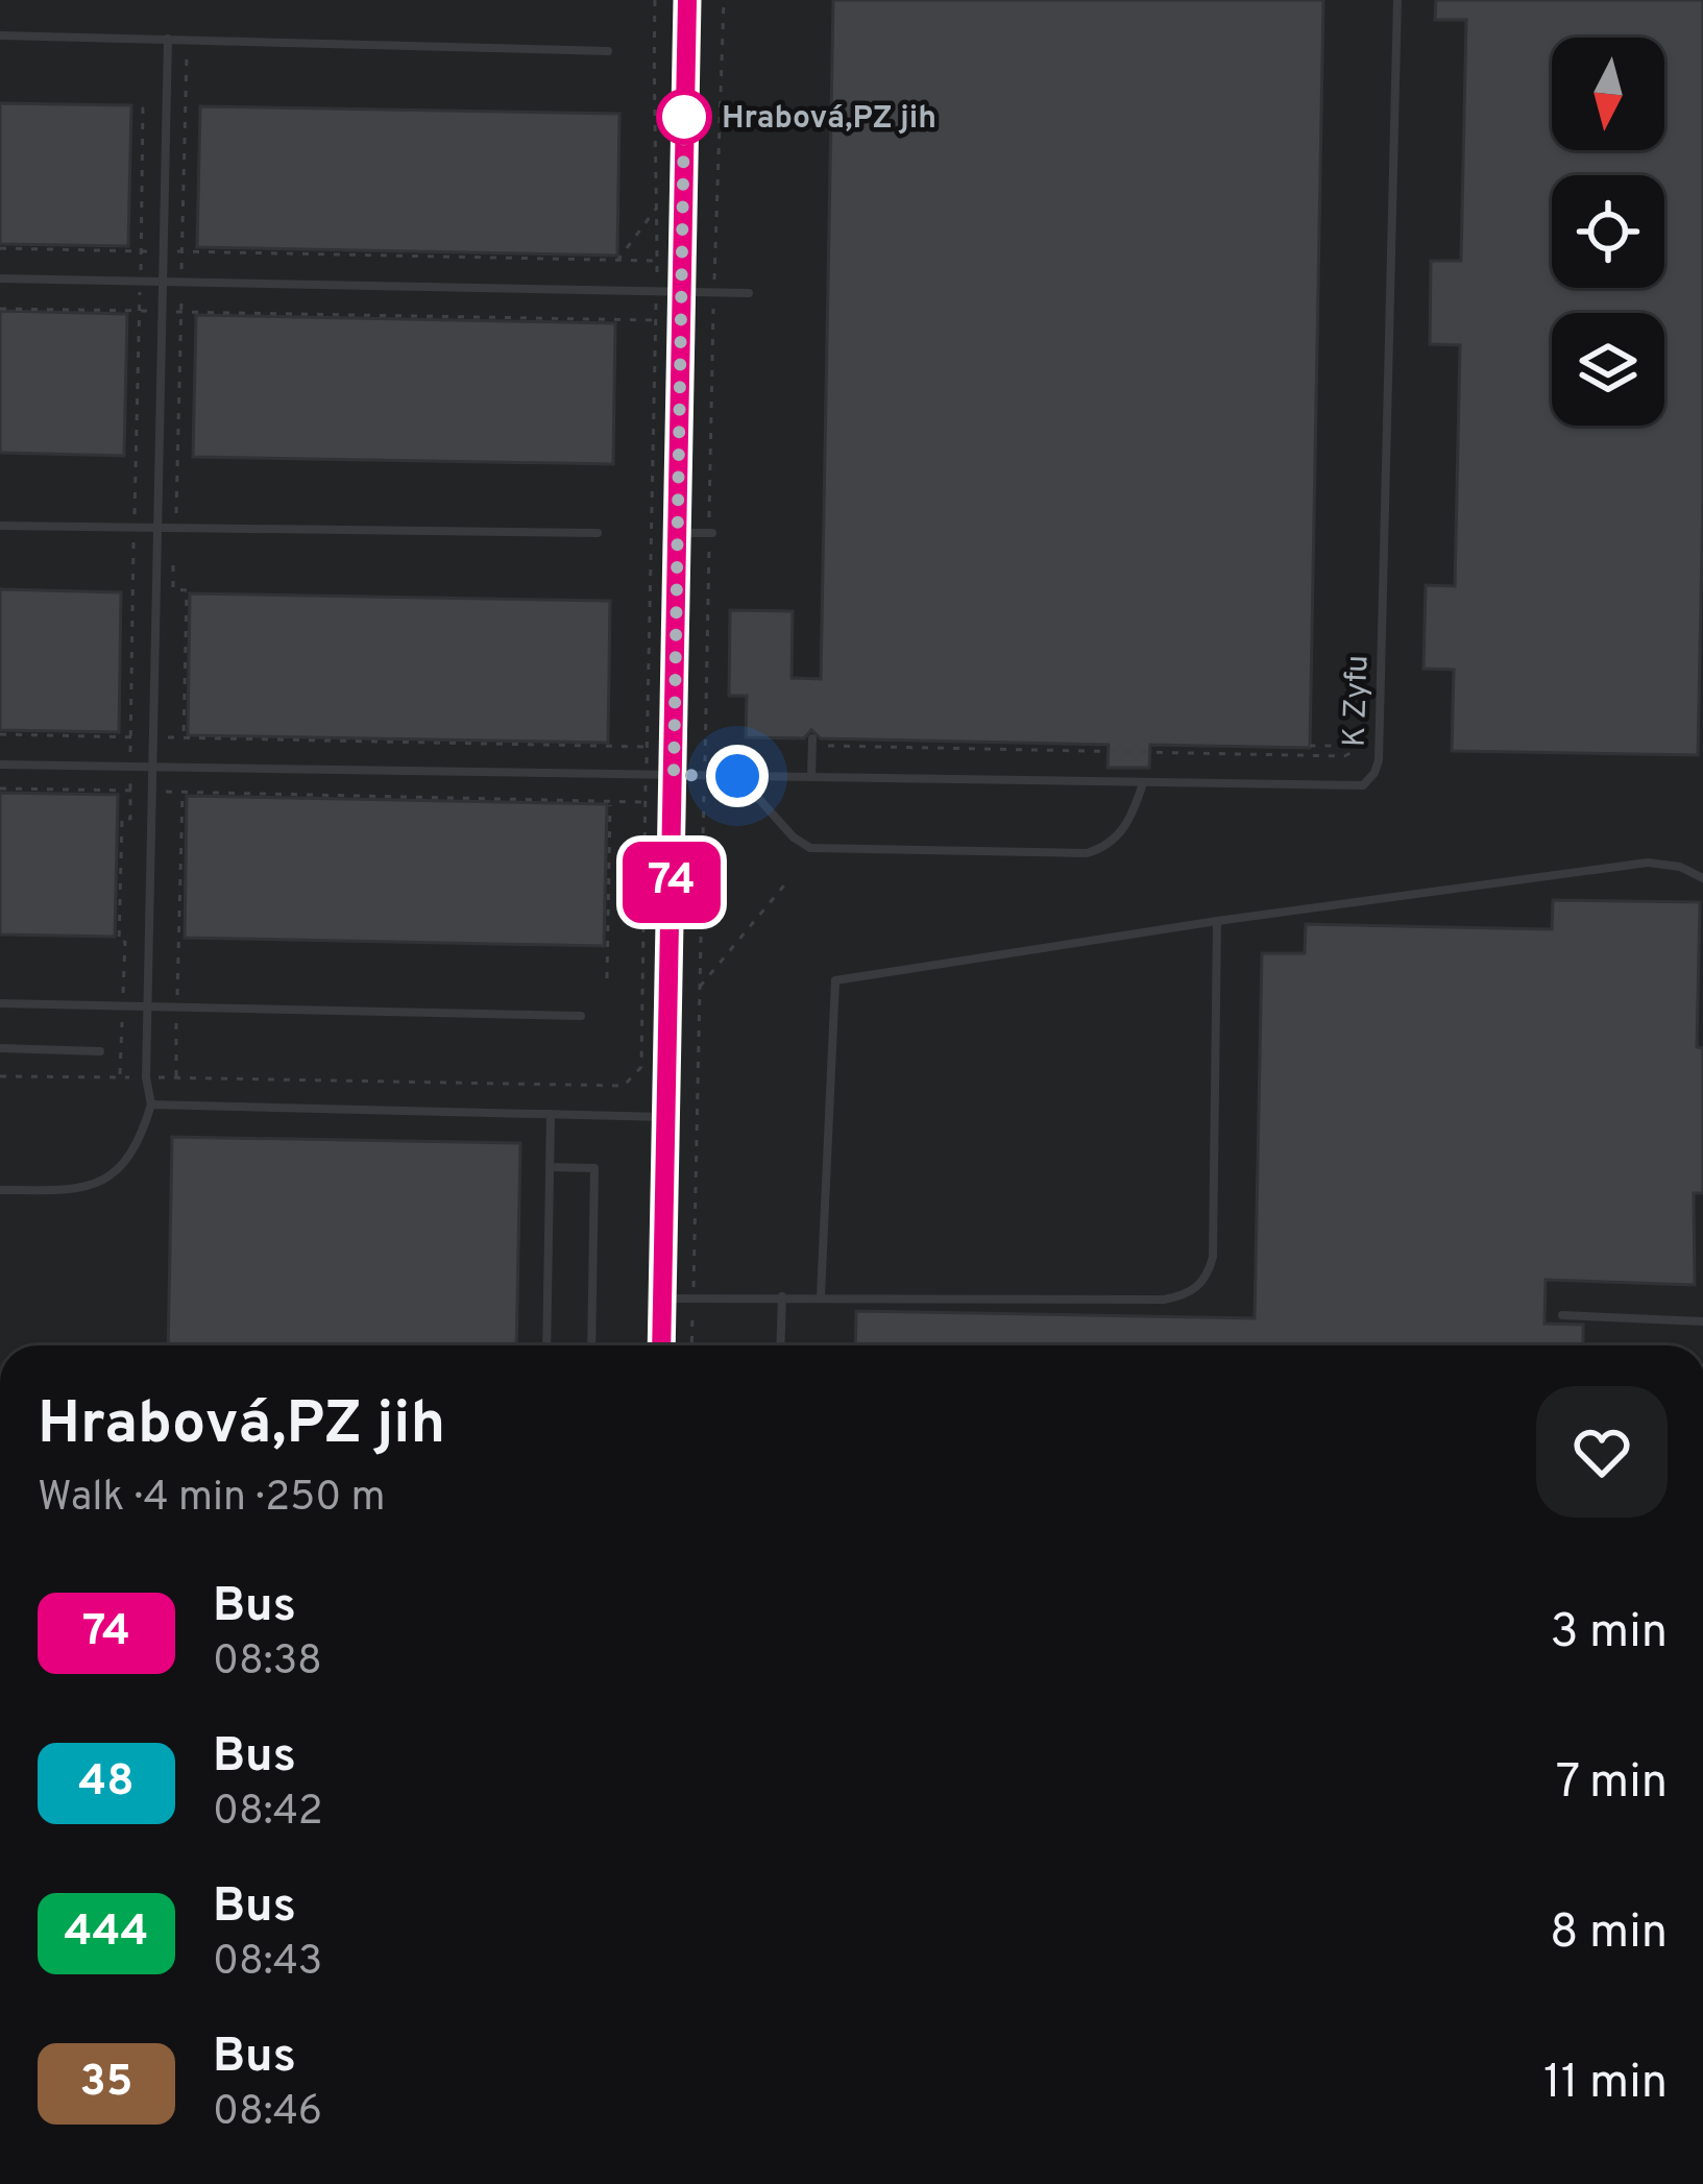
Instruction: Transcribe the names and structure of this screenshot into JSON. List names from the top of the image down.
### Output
{
  "streets": {
    "lane": ["K Zyfu"]
  },
  "places": ["Hrabová,PZ jih"],
  "lines": ["bus line 74"],
  "north": "bottom",
  "page": {
    "on_map": "74",
    "heading": ["Hrabová,PZ jih", "Walk · 4 min · 250 m"],
    "list": [
      {
        "mark": "74",
        "name": "Bus",
        "note": "08:38",
        "value": "3 min"
      },
      {
        "mark": "48",
        "name": "Bus",
        "note": "08:42",
        "value": "7 min"
      },
      {
        "mark": "444",
        "name": "Bus",
        "note": "08:43",
        "value": "8 min"
      },
      {
        "mark": "35",
        "name": "Bus",
        "note": "08:46",
        "value": "11 min"
      }
    ]
  }
}
